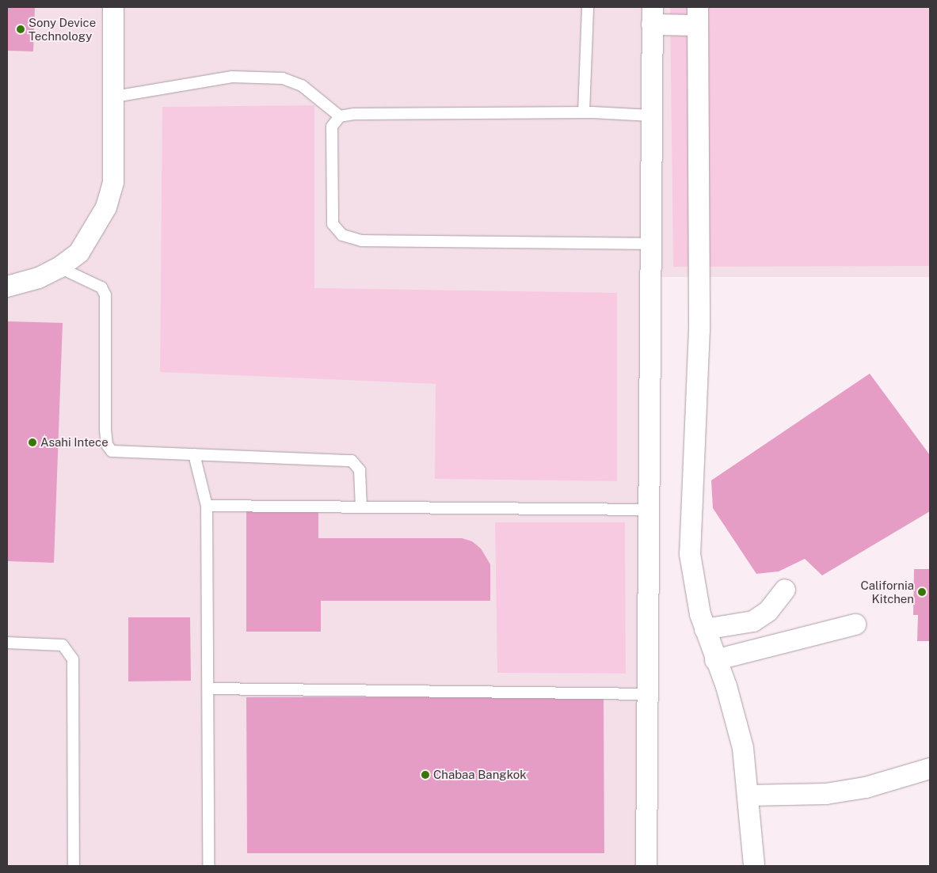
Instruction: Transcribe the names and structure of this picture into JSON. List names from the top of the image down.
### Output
{
  "places": [
    "Sony Device Technology",
    "Asahi Intece",
    "California Kitchen",
    "Chabaa Bangkok"
  ]
}
